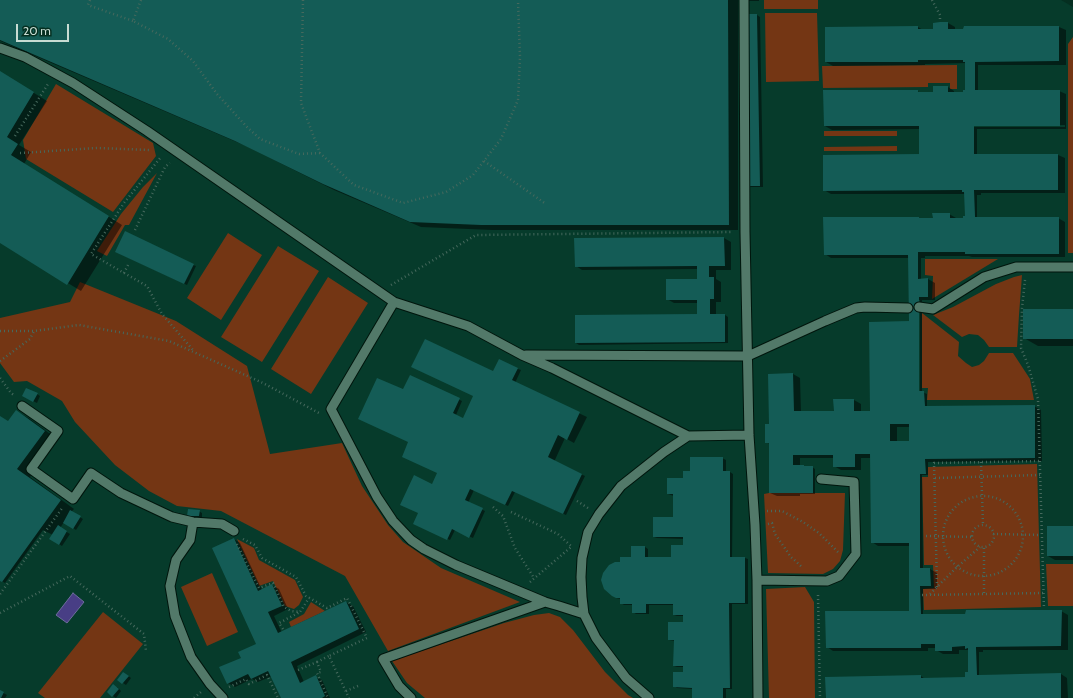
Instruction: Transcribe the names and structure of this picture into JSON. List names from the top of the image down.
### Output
{
  "scale_bar": "20 m"
}
